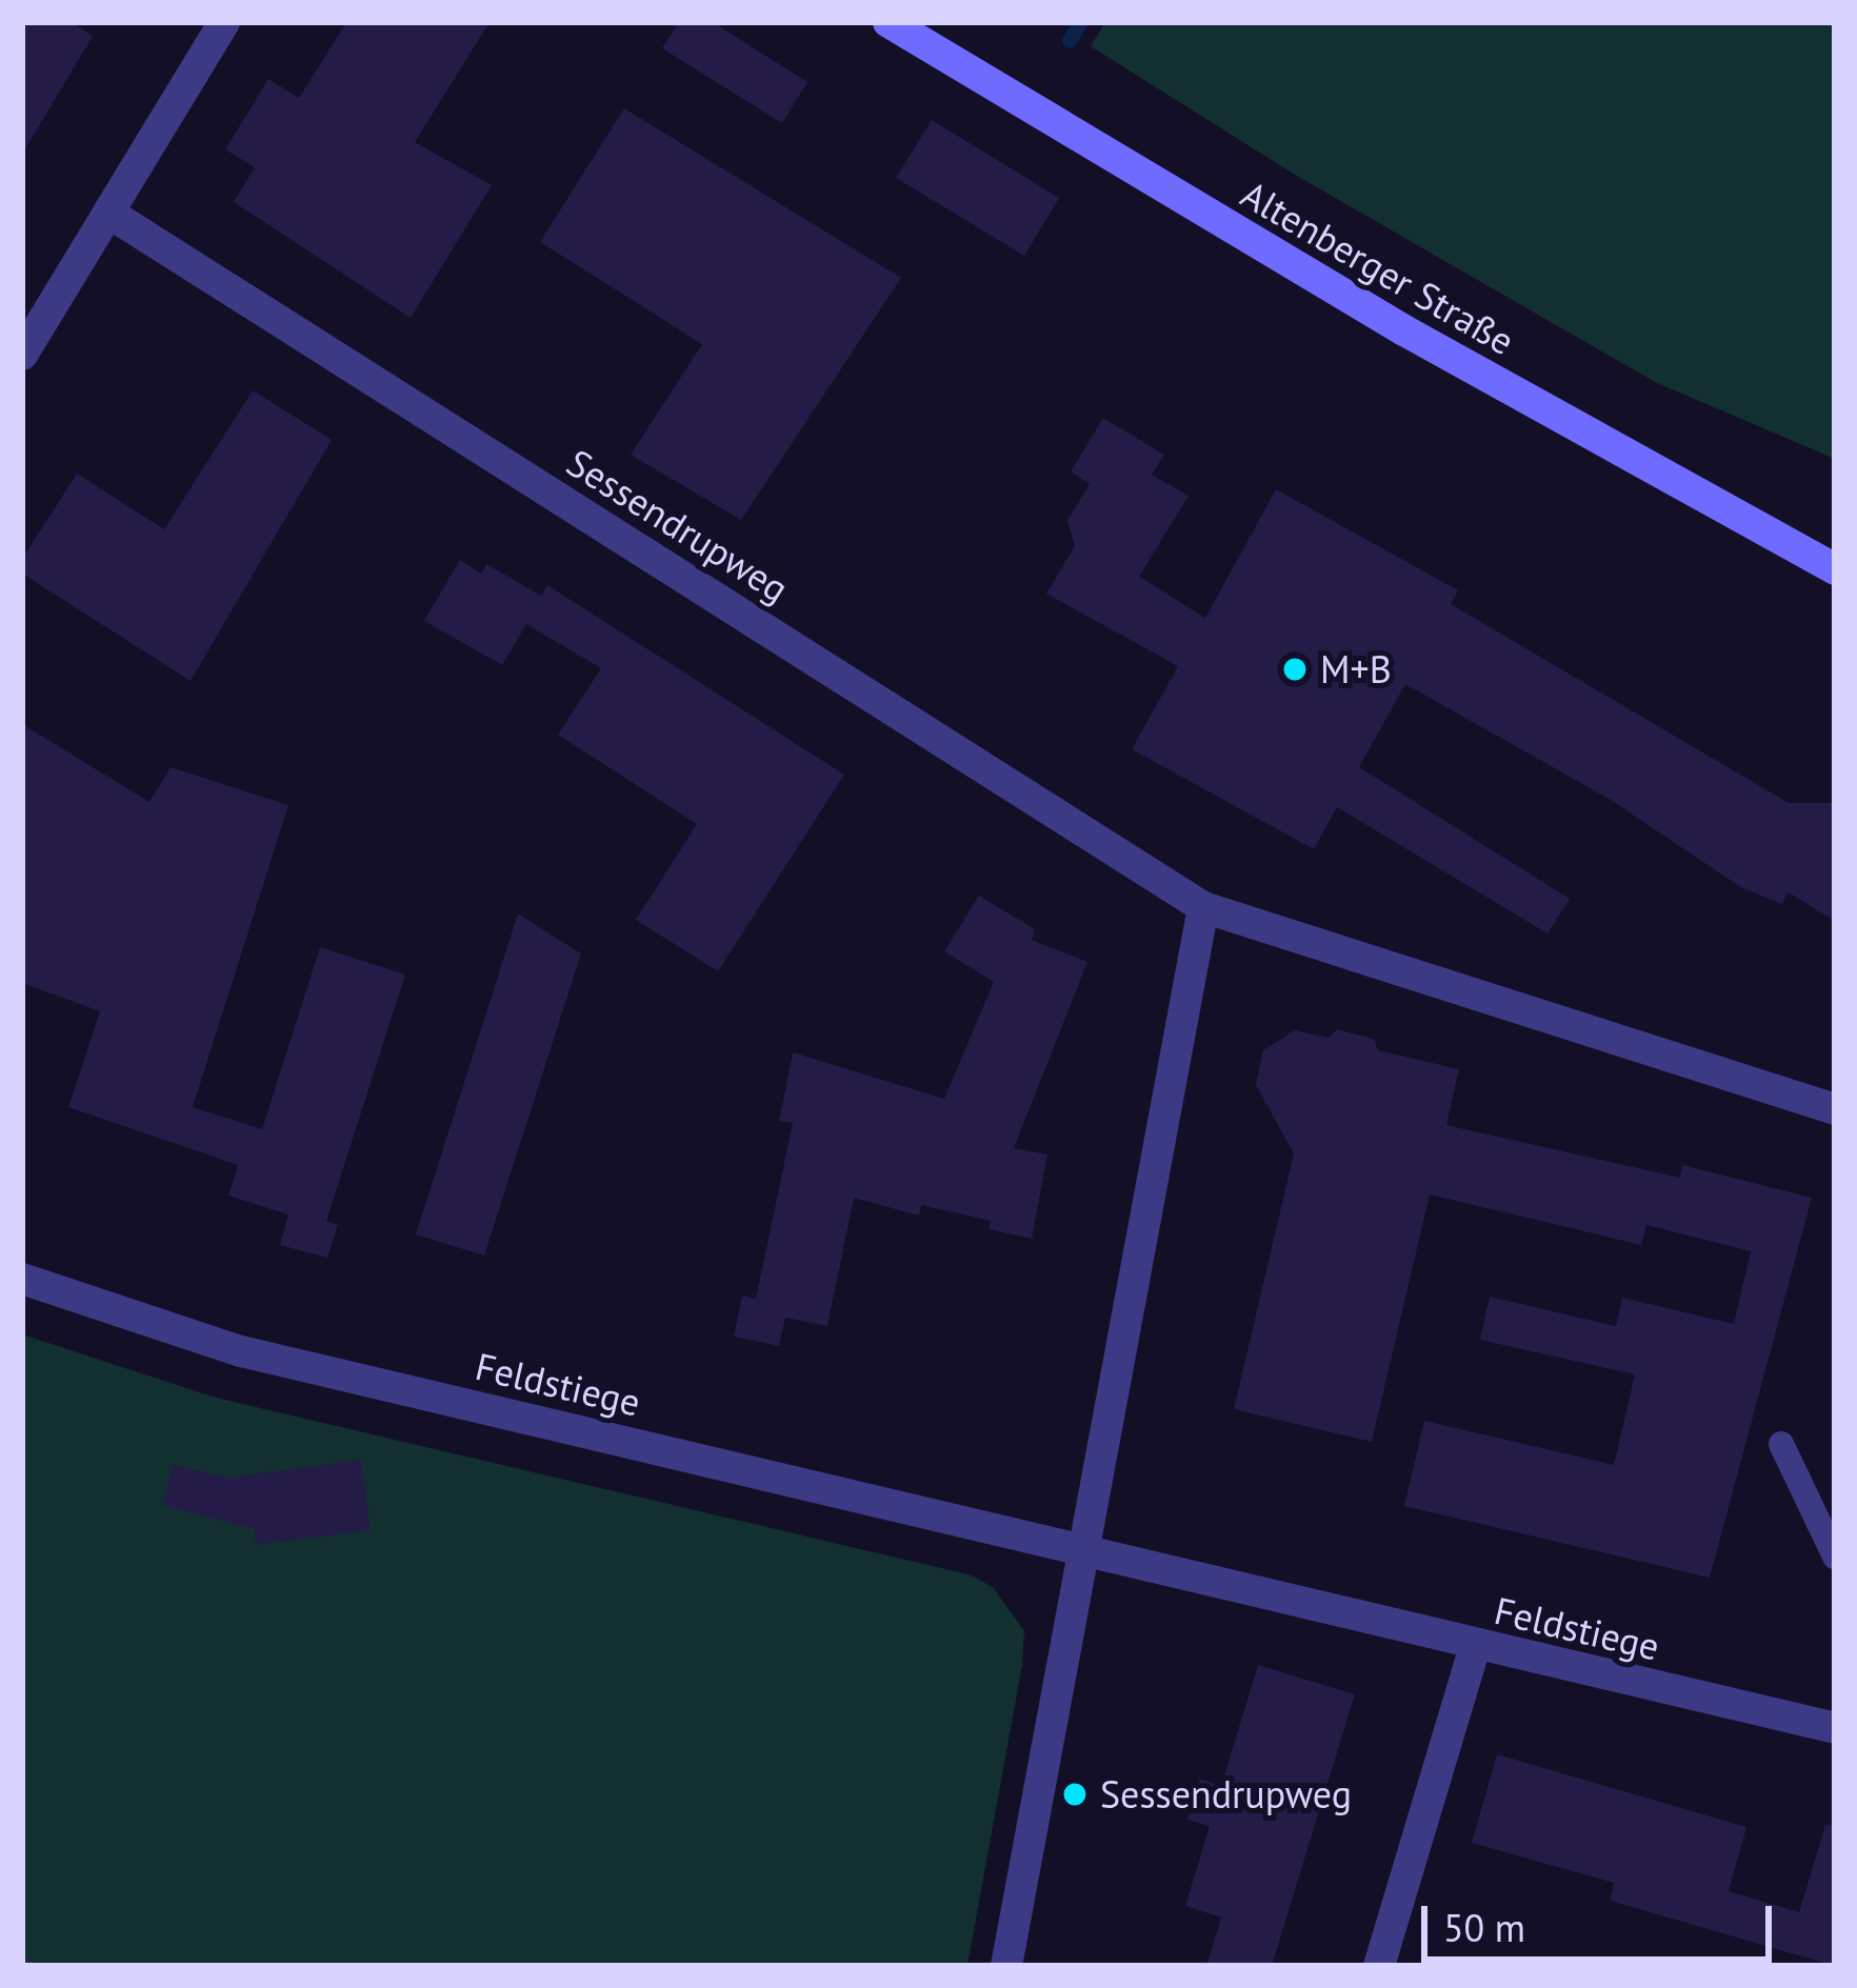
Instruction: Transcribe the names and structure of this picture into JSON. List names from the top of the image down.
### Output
{
  "streets": {
    "main road": ["Altenberger Straße"],
    "street": ["Sessendrupweg", "Feldstiege"]
  },
  "places": ["M+B", "Sessendrupweg"],
  "scale_bar": "50 m"
}
